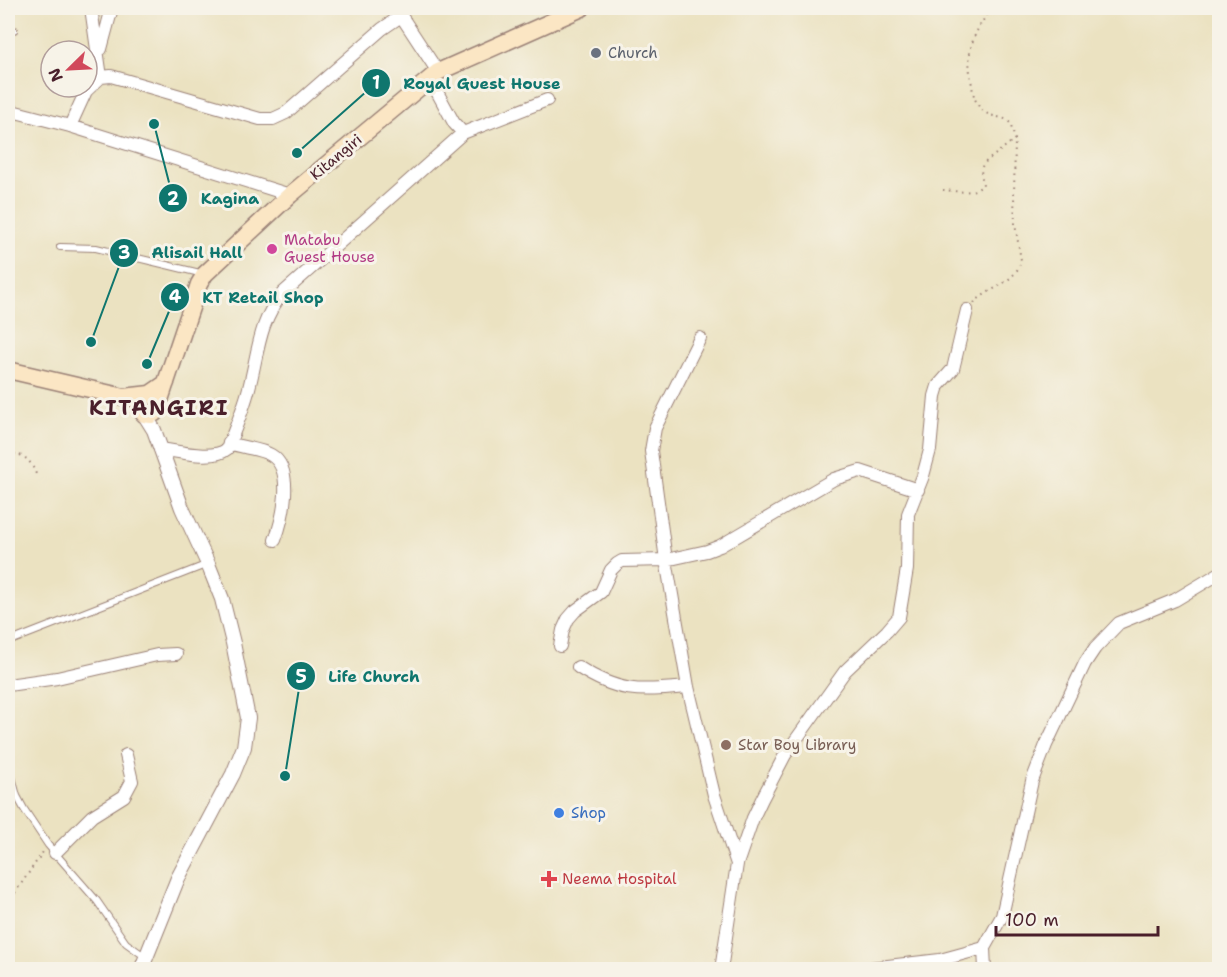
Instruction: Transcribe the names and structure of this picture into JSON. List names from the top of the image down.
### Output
{
  "streets": {
    "main road": ["Kitangiri"]
  },
  "districts": ["KITANGIRI"],
  "places": {
    "other": [
      "Church",
      "Kagina",
      "Royal Guest House",
      "Matabu Guest House",
      "Alisail Hall",
      "KT Retail Shop",
      "Star Boy Library",
      "Life Church",
      "Shop"
    ],
    "health": ["Neema Hospital"]
  },
  "scale_bar": "100 m",
  "north": "bottom left"
}
